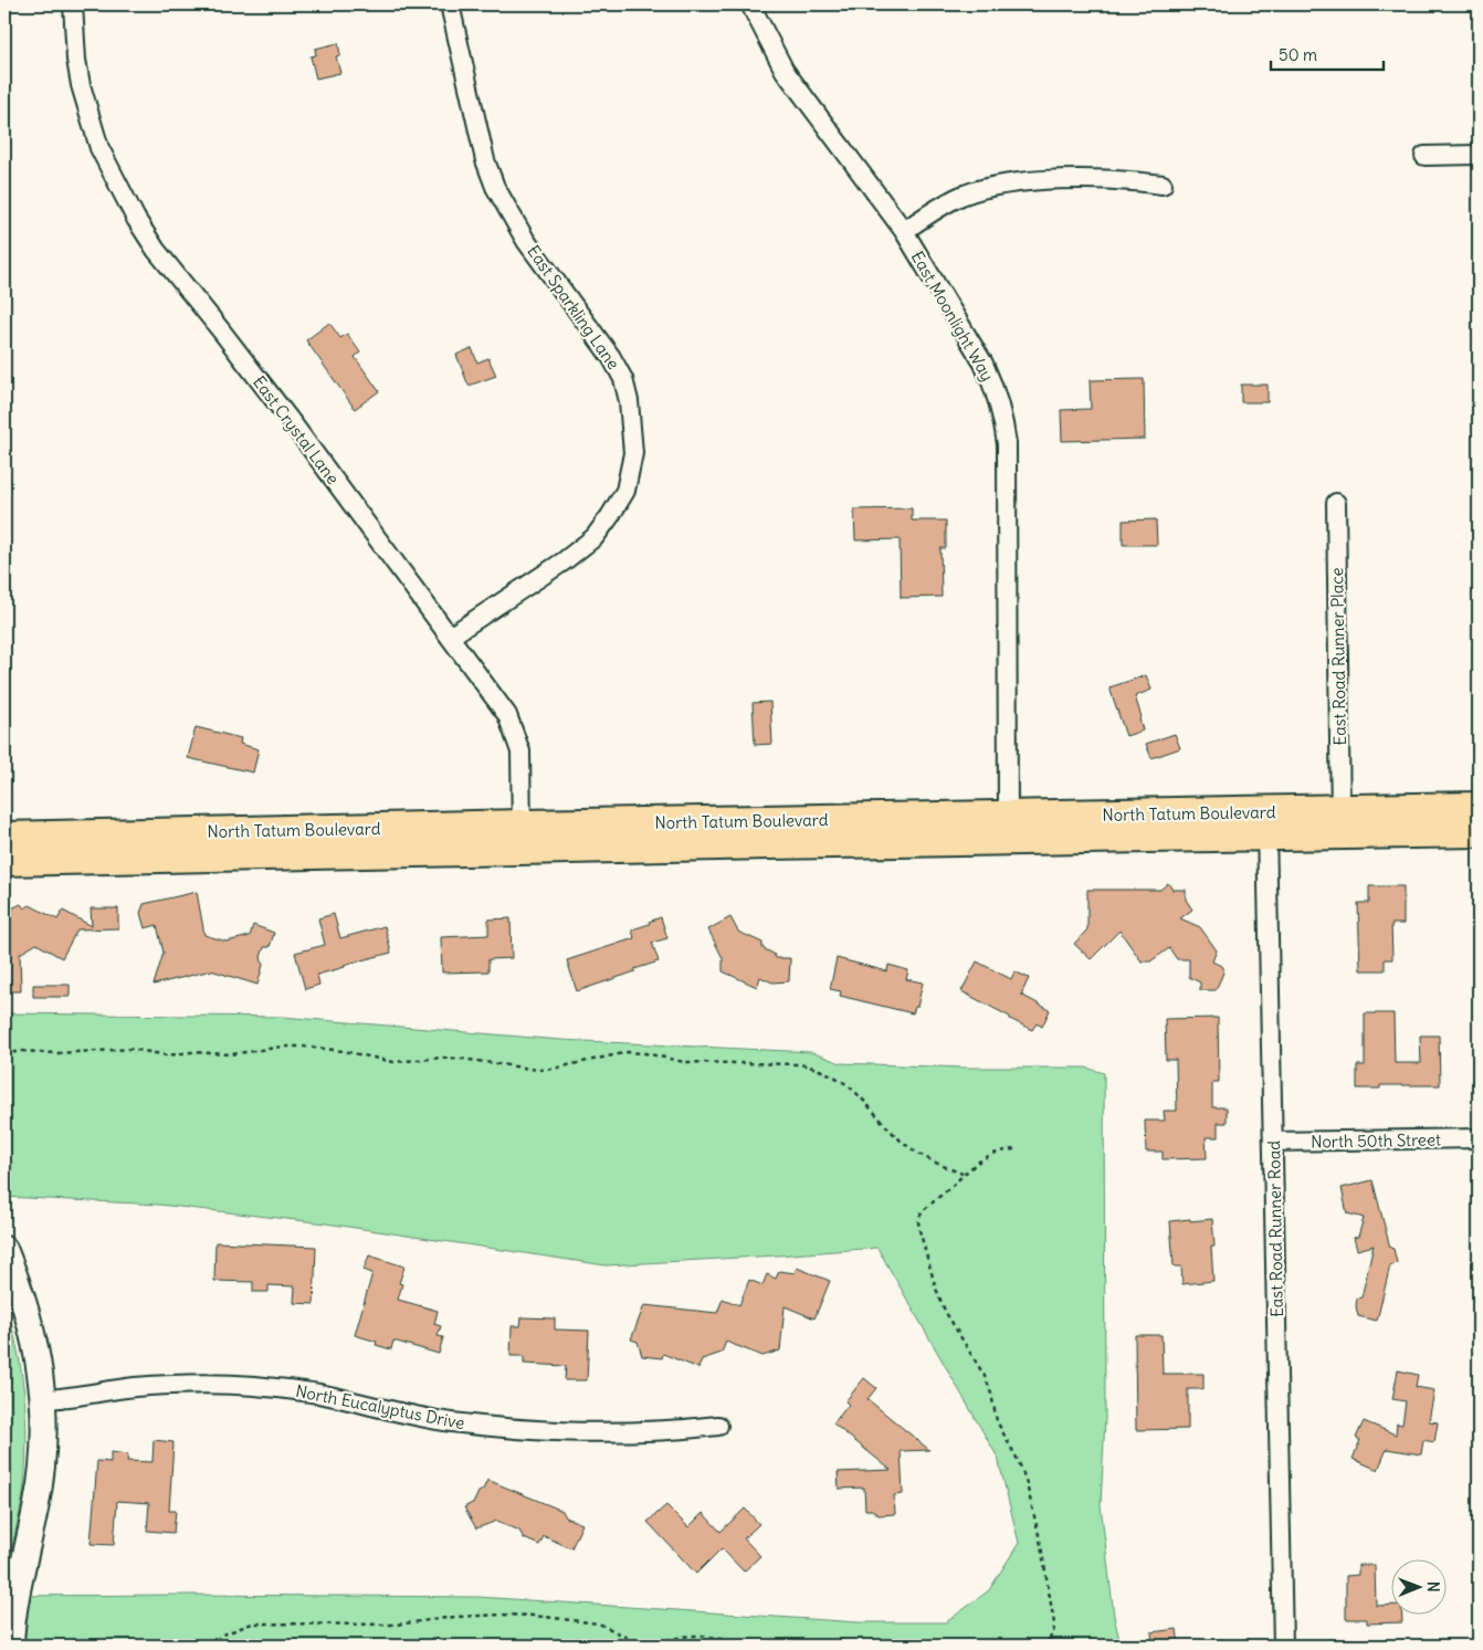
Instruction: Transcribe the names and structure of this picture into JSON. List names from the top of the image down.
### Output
{
  "streets": {
    "main road": ["North Tatum Boulevard"],
    "street": [
      "East Sparkling Lane",
      "East Moonlight Way",
      "East Crystal Lane",
      "East Road Runner Place",
      "North 50th Street",
      "East Road Runner Road",
      "North Eucalyptus Drive"
    ]
  },
  "crossings": [
    ["East Sparkling Lane", "East Crystal Lane"],
    ["East Moonlight Way", "North Tatum Boulevard"],
    ["East Crystal Lane", "North Tatum Boulevard"],
    ["East Road Runner Place", "North Tatum Boulevard"],
    ["North Tatum Boulevard", "East Road Runner Road"],
    ["North 50th Street", "East Road Runner Road"]
  ],
  "scale_bar": "50 m",
  "north": "right"
}
